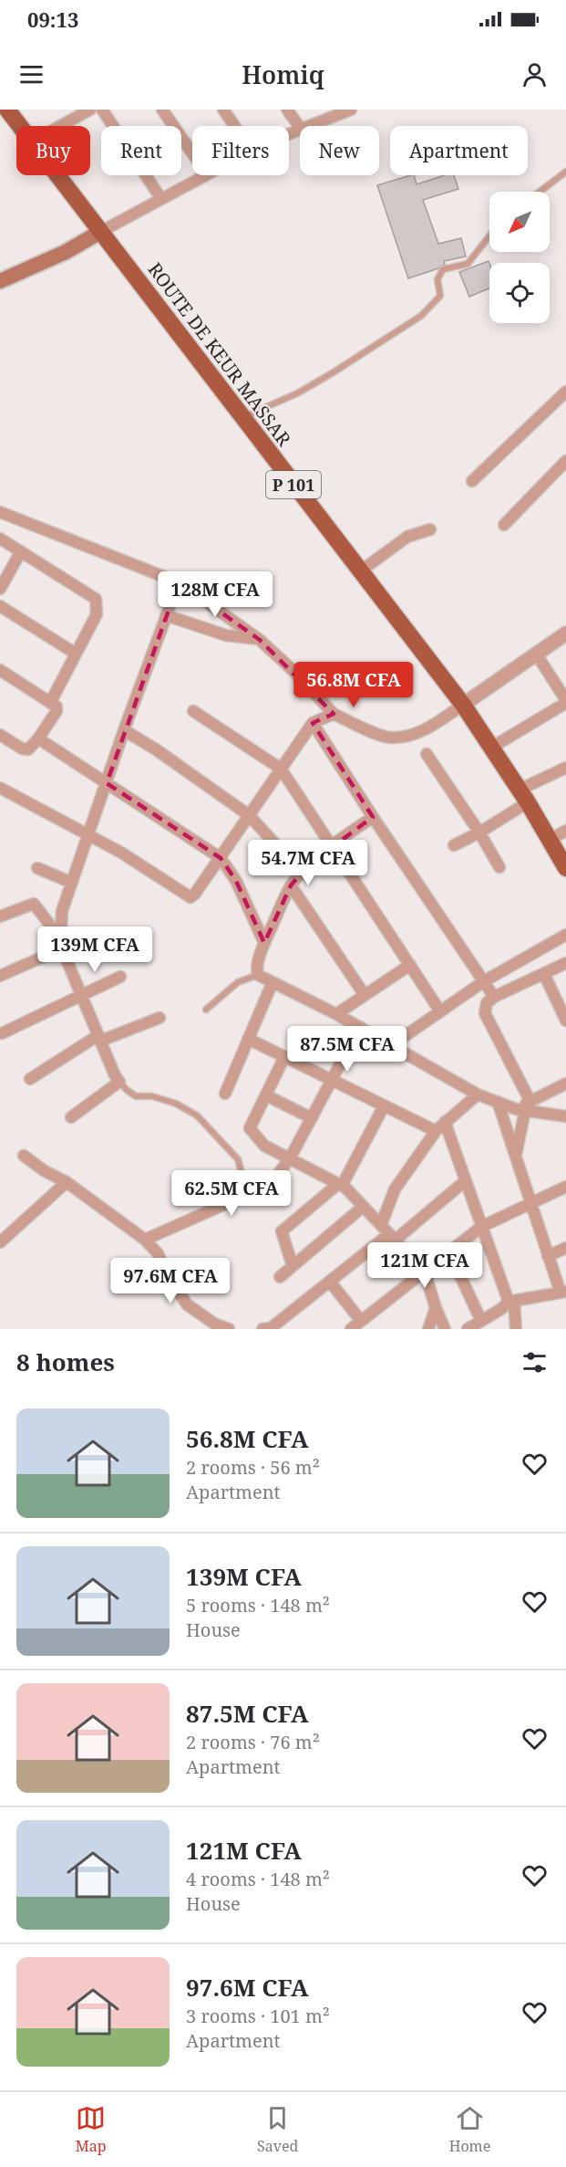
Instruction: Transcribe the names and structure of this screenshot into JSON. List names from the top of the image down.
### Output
{
  "streets": {
    "main road": ["ROUTE DE KEUR MASSAR", "P 101"]
  },
  "north": "bottom left",
  "page": {
    "status": "09:13",
    "header": "Homiq",
    "chip": [
      "Buy",
      "Rent",
      "Filters",
      "New",
      "Apartment"
    ],
    "price": [
      "128M CFA",
      "56.8M CFA",
      "54.7M CFA",
      "139M CFA",
      "87.5M CFA",
      "62.5M CFA",
      "121M CFA",
      "97.6M CFA"
    ],
    "heading": "8 homes",
    "list": [
      {
        "name": "56.8M CFA",
        "note": "2 rooms · 56 m² · Apartment"
      },
      {
        "name": "139M CFA",
        "note": "5 rooms · 148 m² · House"
      },
      {
        "name": "87.5M CFA",
        "note": "2 rooms · 76 m² · Apartment"
      },
      {
        "name": "121M CFA",
        "note": "4 rooms · 148 m² · House"
      },
      {
        "name": "97.6M CFA",
        "note": "3 rooms · 101 m² · Apartment"
      }
    ],
    "tabs": ["Map", "Saved", "Home"]
  }
}
